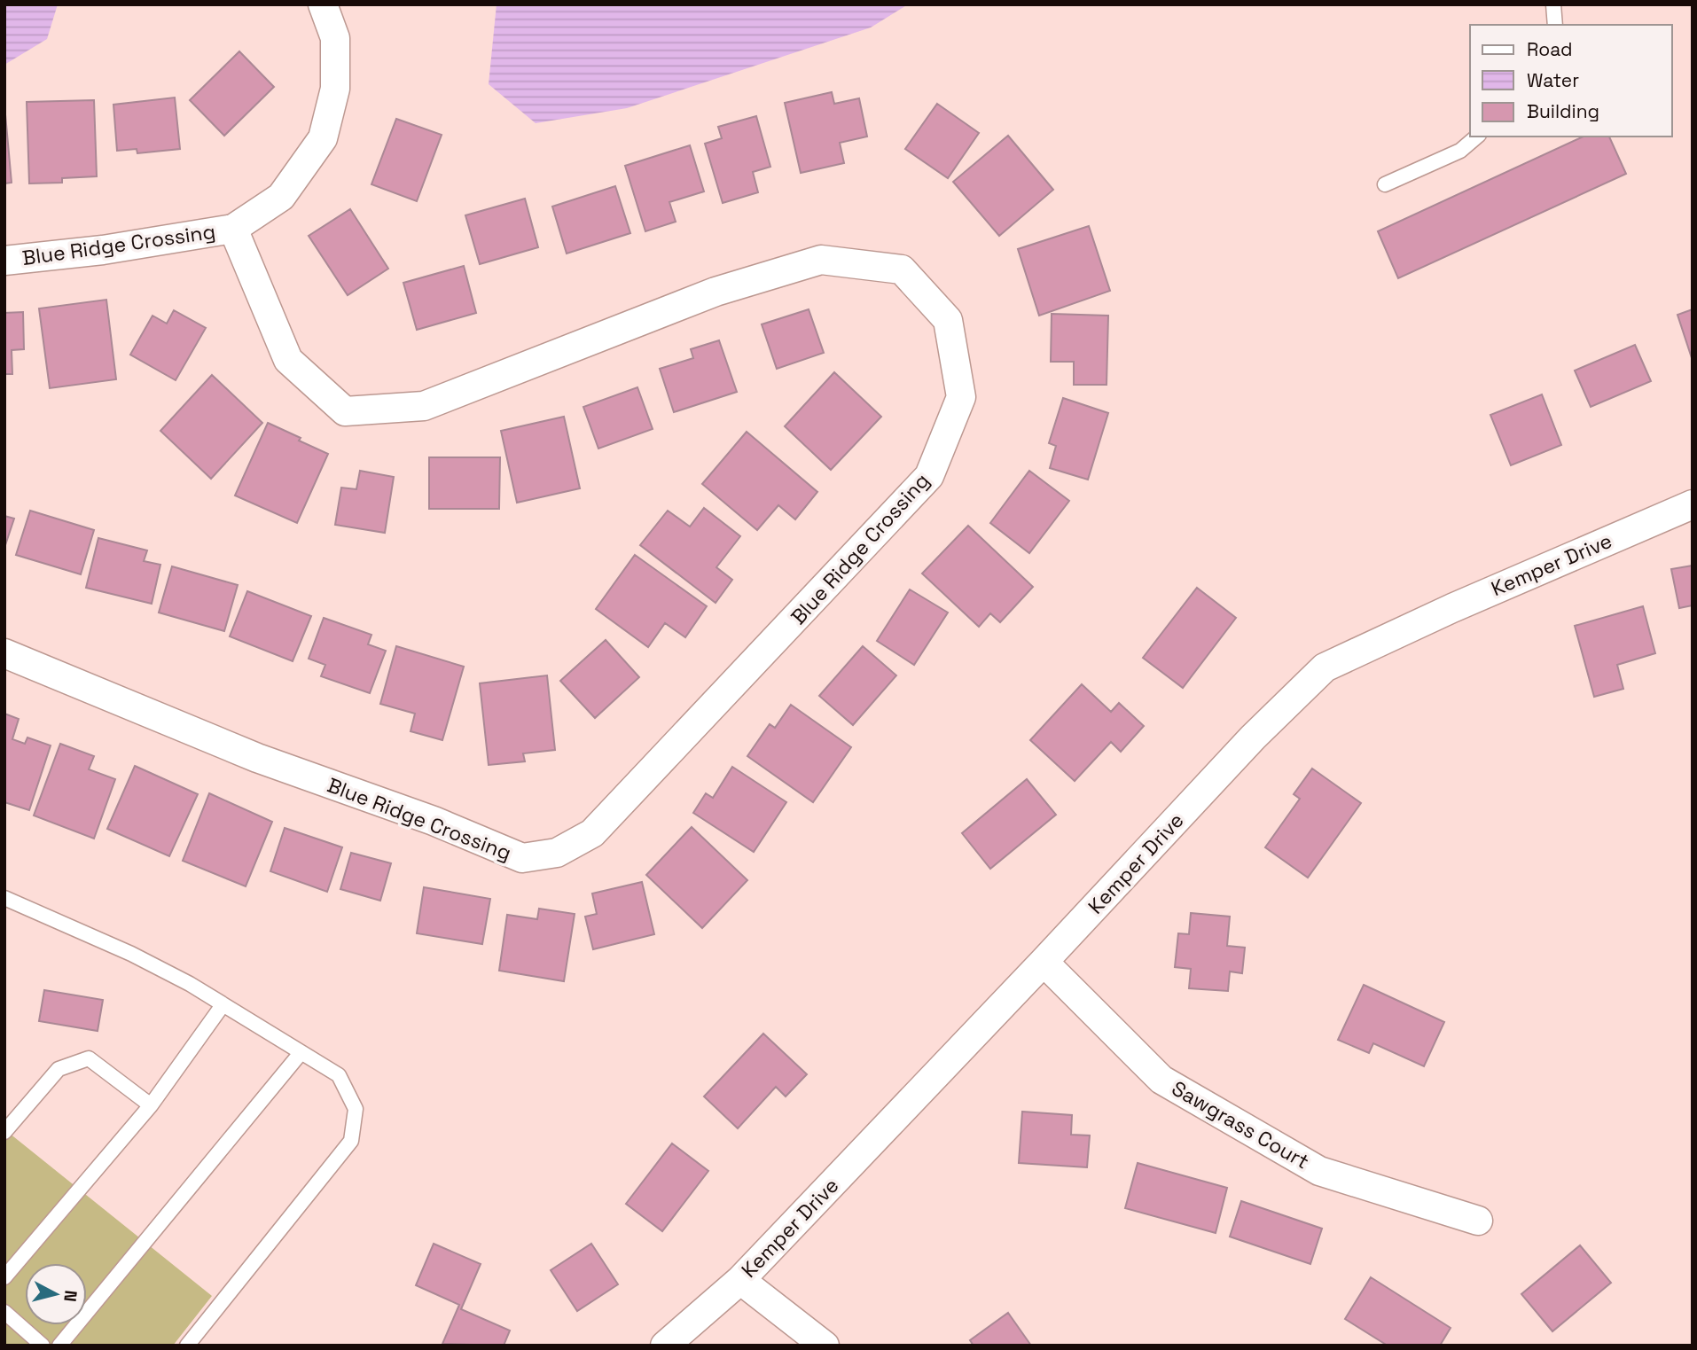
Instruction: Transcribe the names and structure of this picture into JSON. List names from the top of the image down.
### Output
{
  "streets": {
    "street": ["Blue Ridge Crossing", "Kemper Drive", "Sawgrass Court"]
  },
  "crossings": [
    ["Kemper Drive", "Sawgrass Court"]
  ],
  "legend": ["Road", "Water", "Building"],
  "north": "right"
}
